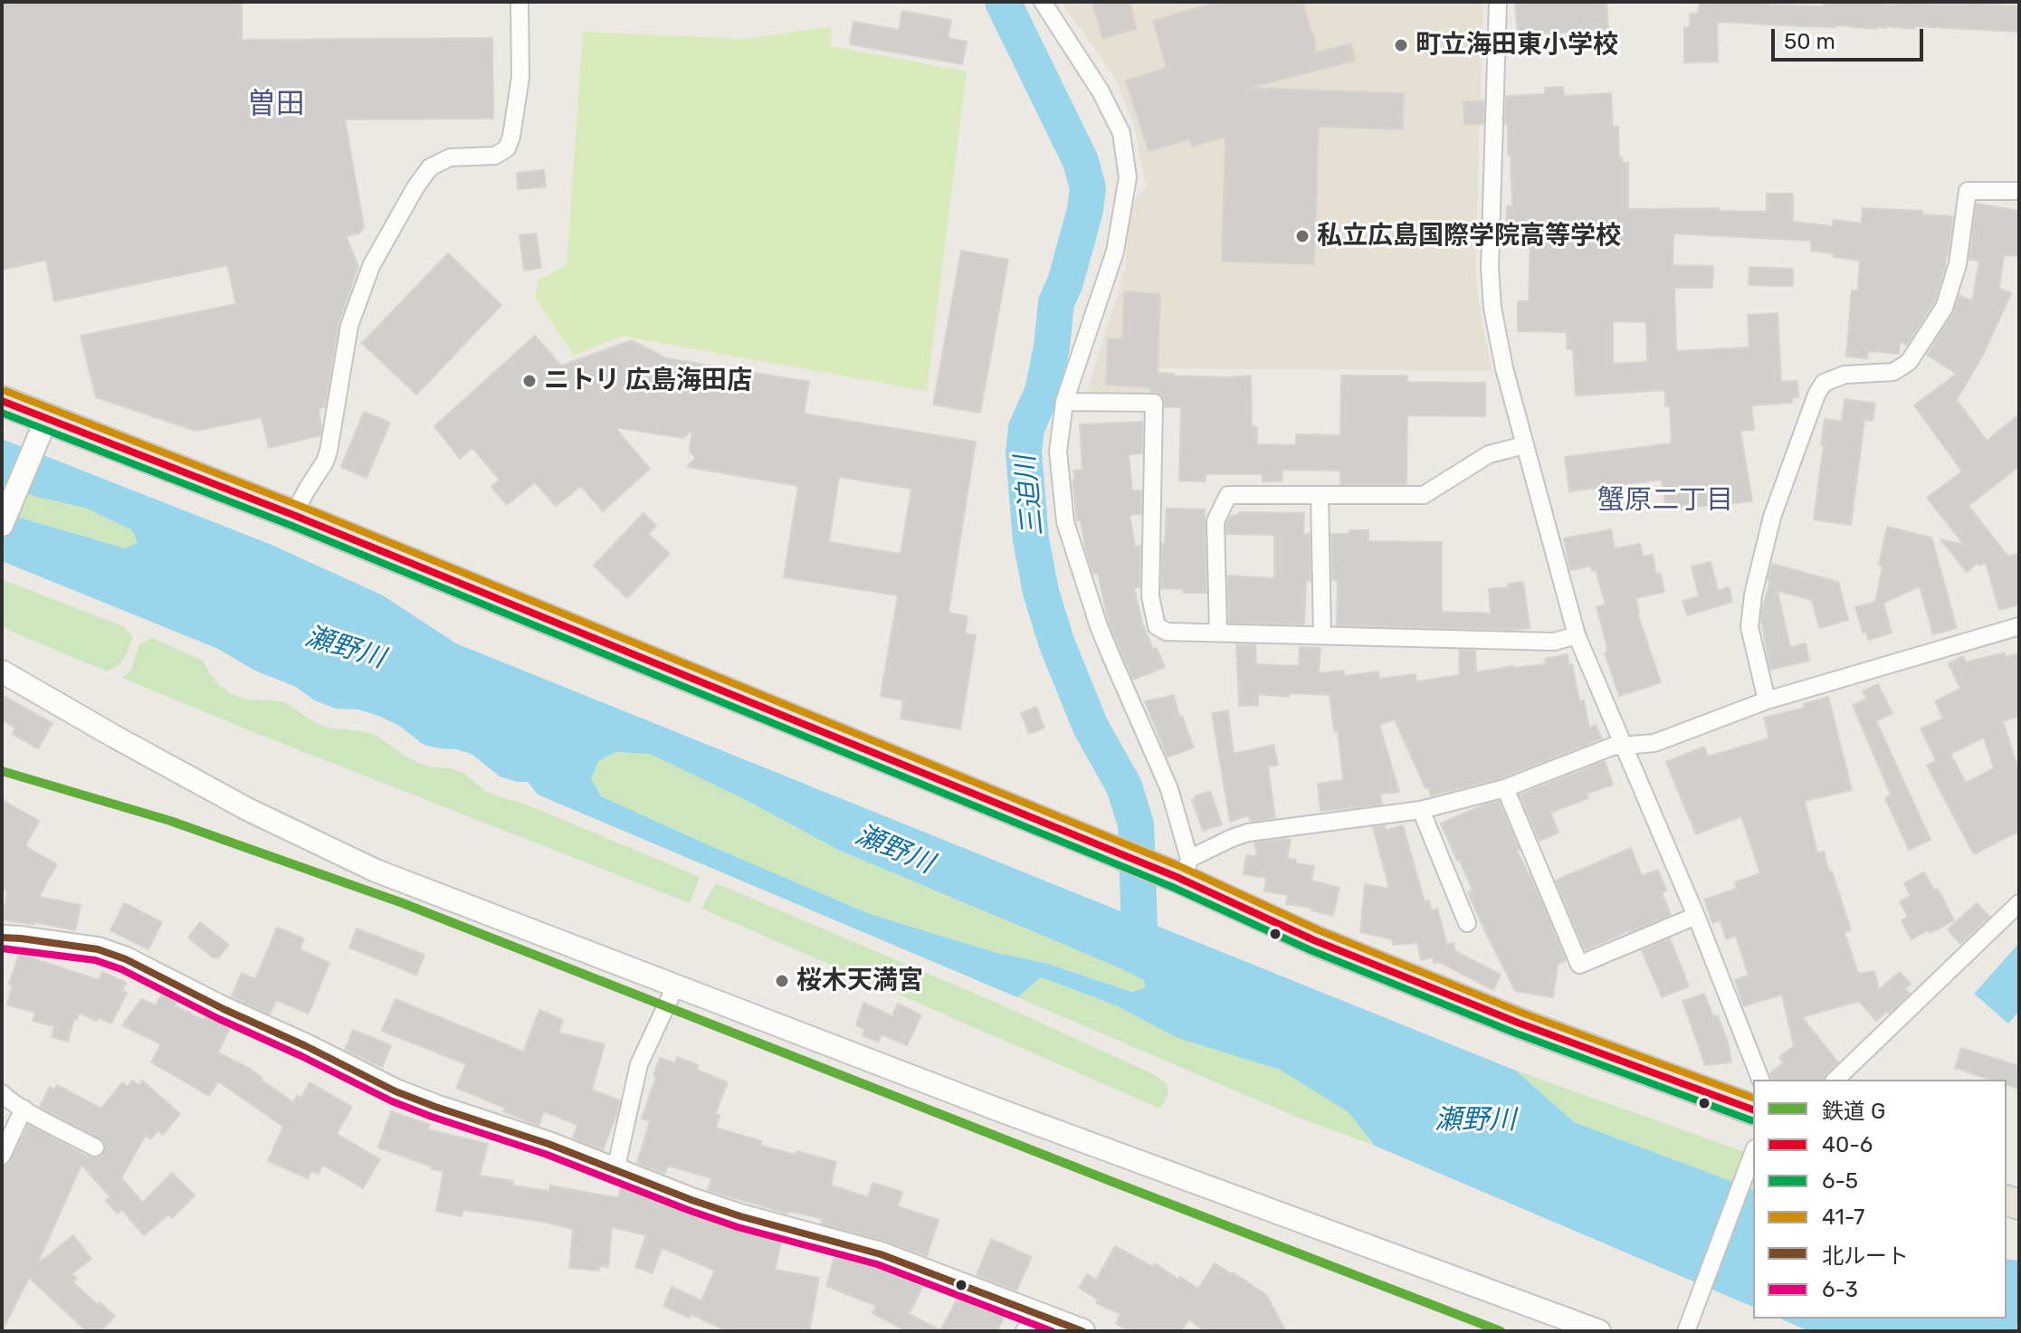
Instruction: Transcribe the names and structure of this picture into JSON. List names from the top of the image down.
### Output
{
  "districts": ["曽田", "蟹原二丁目"],
  "water": ["三迫川", "瀬野川"],
  "places": [
    "町立海田東小学校",
    "私立広島国際学院高等学校",
    "ニトリ 広島海田店",
    "桜木天満宮"
  ],
  "lines": [
    "transit line 41-7",
    "transit line 40-6",
    "transit line 6-5",
    "rail line G",
    "transit line 北ルート",
    "transit line 6-3"
  ],
  "legend": [
    "鉄道 G",
    "40-6",
    "6-5",
    "41-7",
    "北ルート",
    "6-3"
  ],
  "scale_bar": "50 m"
}
